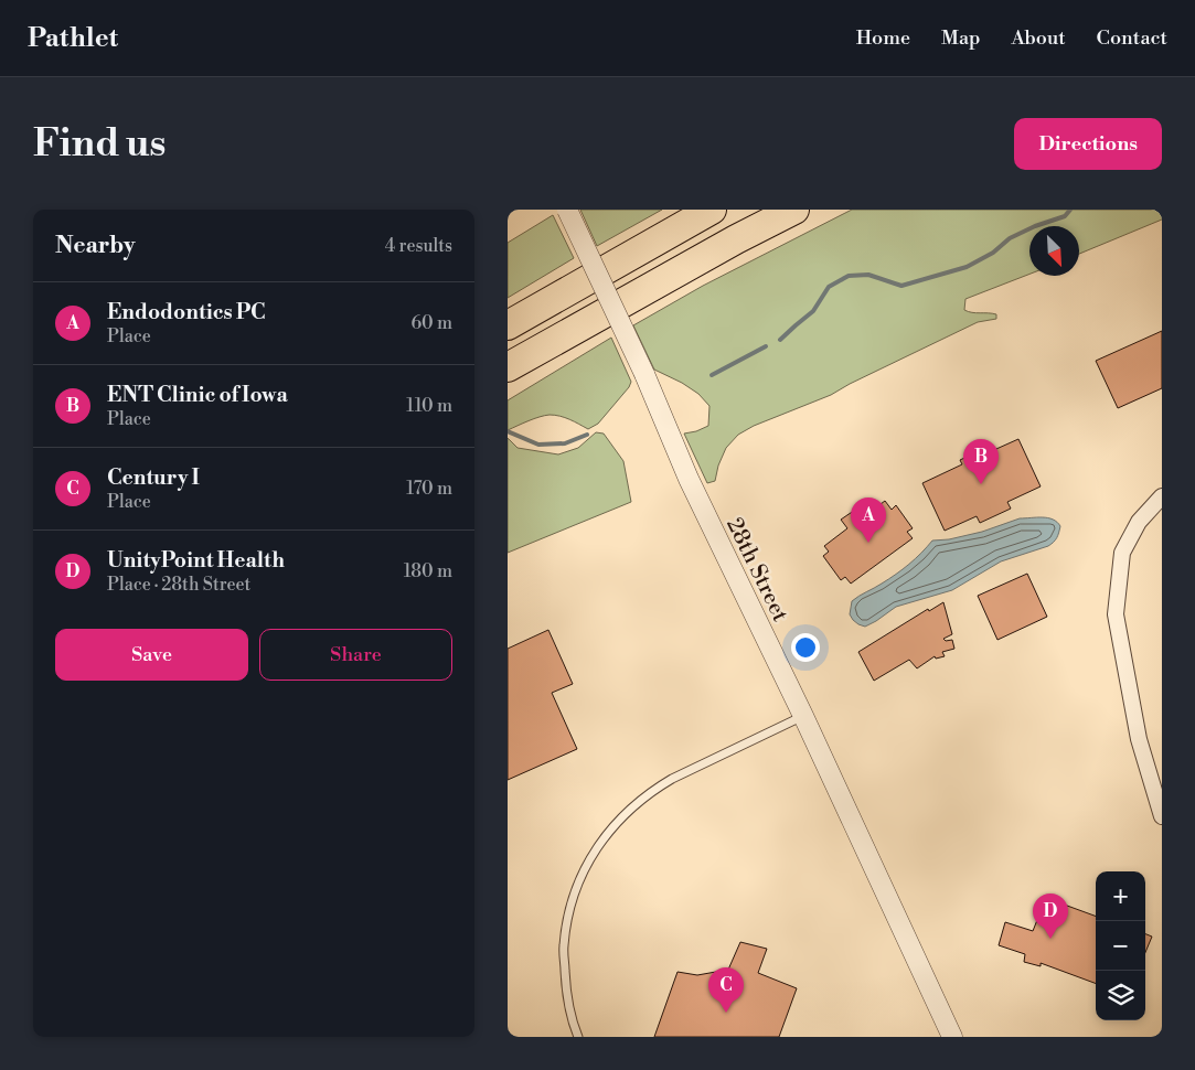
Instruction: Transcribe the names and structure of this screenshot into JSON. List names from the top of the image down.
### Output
{
  "streets": {
    "street": ["28th Street"]
  },
  "north": "bottom right",
  "page": {
    "header": "Pathlet",
    "nav": [
      "Home",
      "Map",
      "About",
      "Contact"
    ],
    "buttons": [
      "Directions",
      ["Save", "Share"]
    ],
    "title": "Find us",
    "heading": ["Nearby", "4 results"],
    "list": [
      {
        "mark": "A",
        "name": "Endodontics PC",
        "note": "Place",
        "value": "60 m"
      },
      {
        "mark": "B",
        "name": "ENT Clinic of Iowa",
        "note": "Place",
        "value": "110 m"
      },
      {
        "mark": "C",
        "name": "Century I",
        "note": "Place",
        "value": "170 m"
      },
      {
        "mark": "D",
        "name": "UnityPoint Health",
        "note": "Place · 28th Street",
        "value": "180 m"
      }
    ],
    "pins": [
      "B",
      "A",
      "D",
      "C"
    ],
    "map_buttons": ["+", "−"]
  }
}
